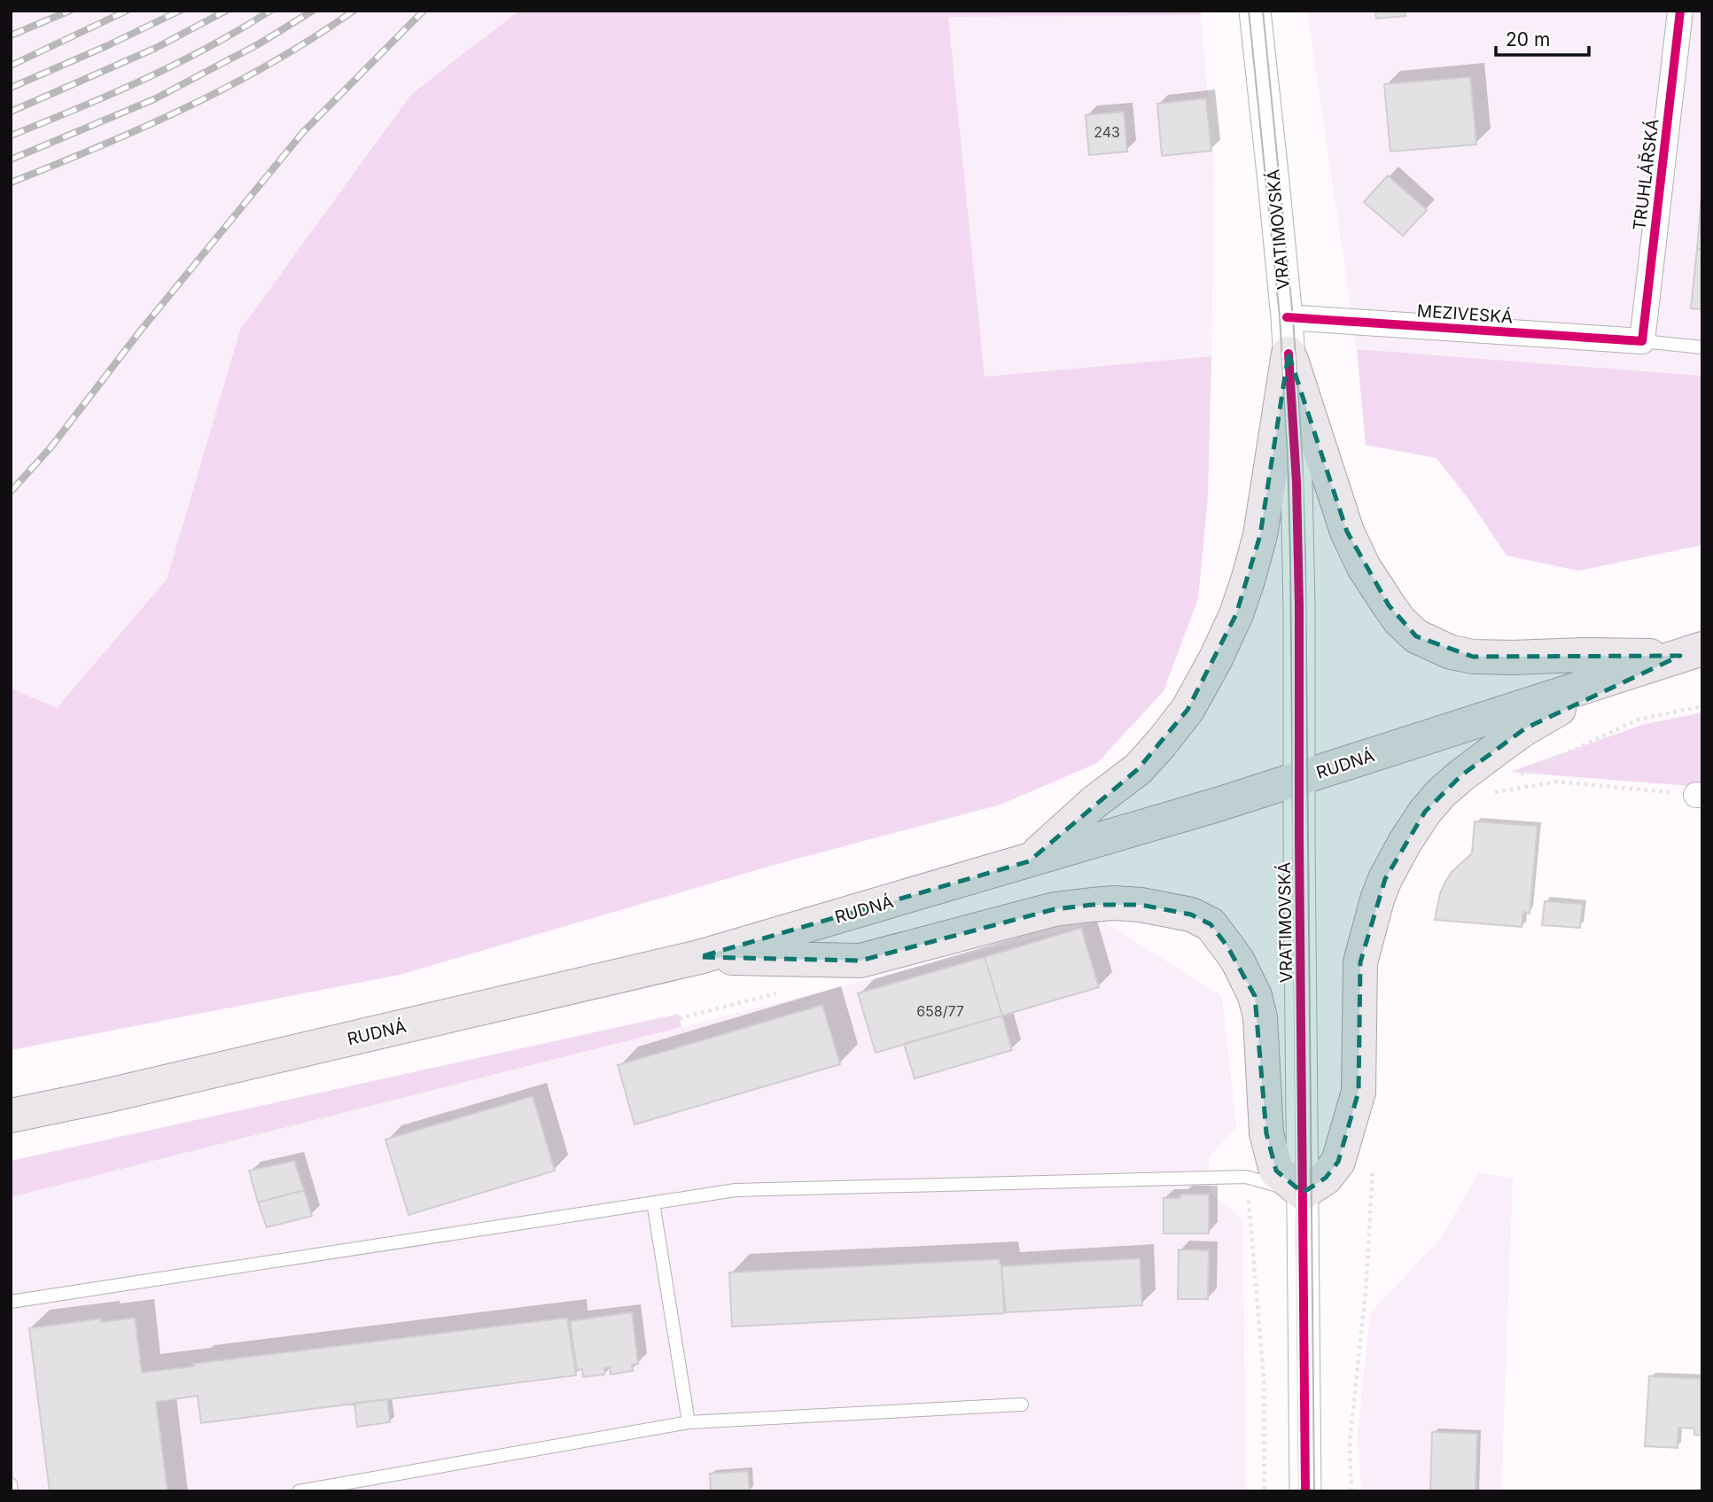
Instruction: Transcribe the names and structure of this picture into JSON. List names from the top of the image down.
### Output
{
  "streets": {
    "main road": ["RUDNÁ"],
    "street": ["TRUHLÁŘSKÁ", "VRATIMOVSKÁ", "MEZIVESKÁ"]
  },
  "crossings": [
    ["TRUHLÁŘSKÁ", "MEZIVESKÁ"],
    ["VRATIMOVSKÁ", "MEZIVESKÁ"],
    ["VRATIMOVSKÁ", "RUDNÁ"]
  ],
  "house_numbers": ["243", "658/77"],
  "scale_bar": "20 m"
}
